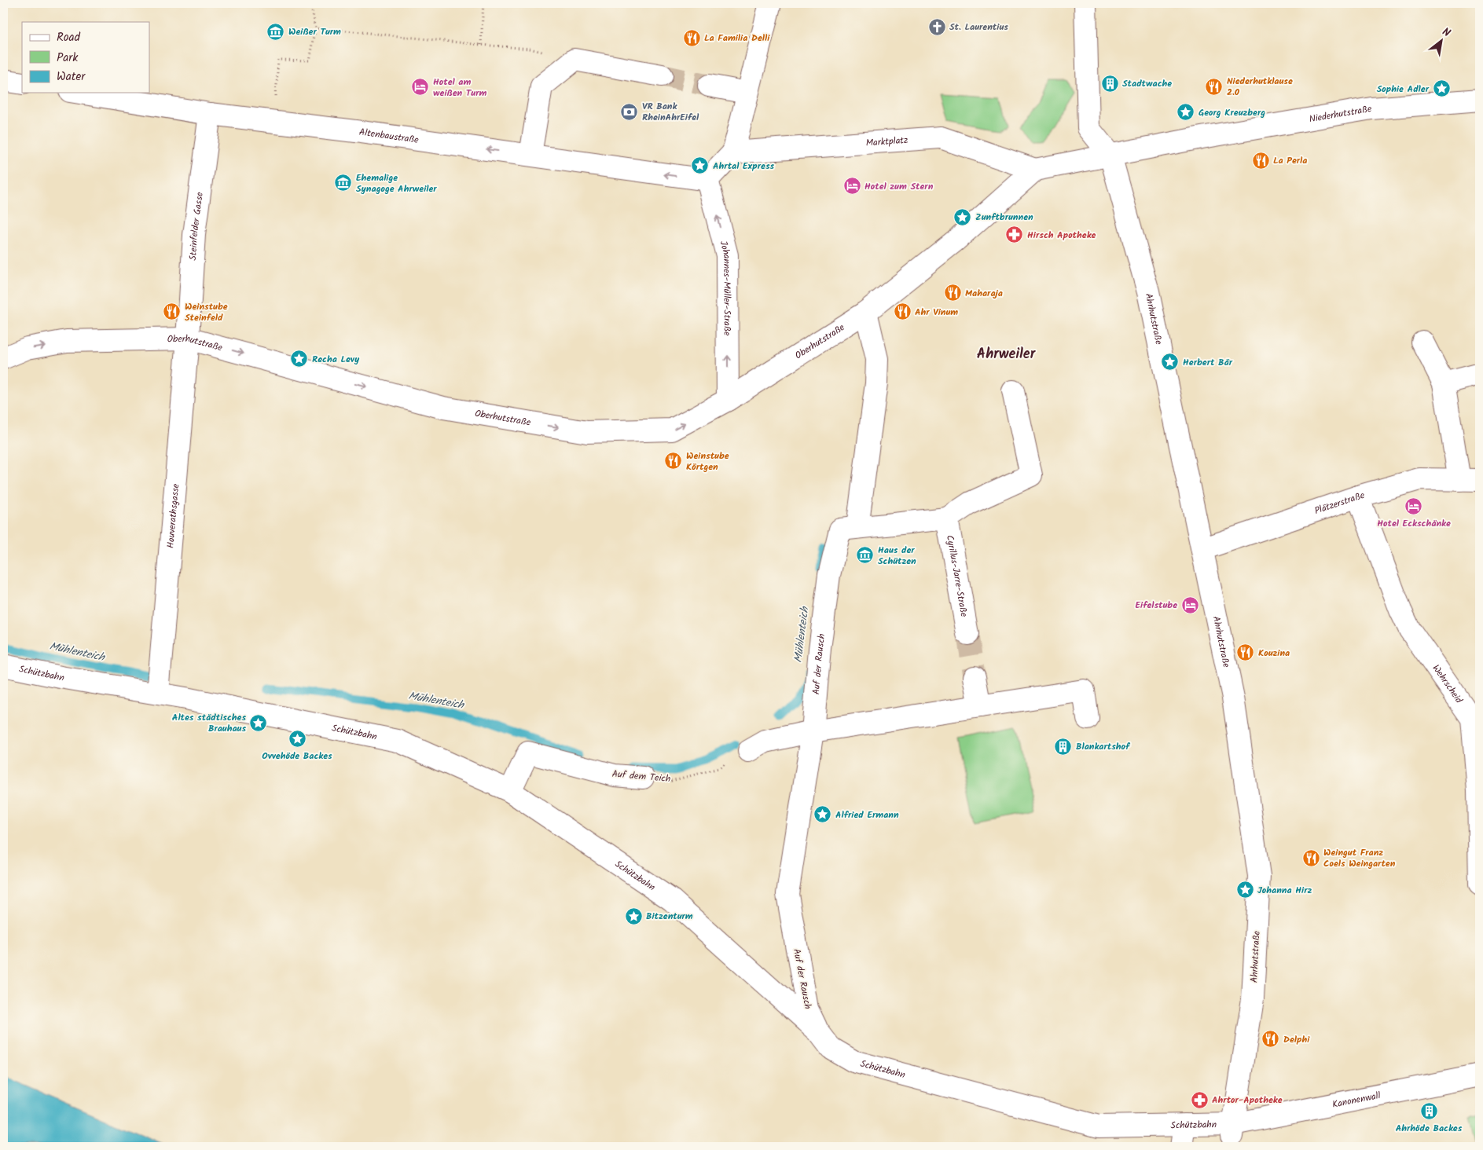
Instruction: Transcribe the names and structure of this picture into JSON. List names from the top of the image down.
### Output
{
  "streets": {
    "street": [
      "Niederhutstraße",
      "Altenbaustraße",
      "Marktplatz",
      "Steinfelder Gasse",
      "Johannes-Müller-Straße",
      "Ahrhutstraße",
      "Oberhutstraße",
      "Plätzerstraße",
      "Houverathsgasse",
      "Cyrillus-Jarre-Straße",
      "Auf der Rausch",
      "Schützbahn",
      "Wehrscheid",
      "Auf dem Teich",
      "Kanonenwall"
    ]
  },
  "crossings": [
    ["Niederhutstraße", "Marktplatz"],
    ["Altenbaustraße", "Steinfelder Gasse"],
    ["Altenbaustraße", "Johannes-Müller-Straße"],
    ["Marktplatz", "Ahrhutstraße"],
    ["Marktplatz", "Oberhutstraße"],
    ["Steinfelder Gasse", "Oberhutstraße"],
    ["Steinfelder Gasse", "Houverathsgasse"],
    ["Johannes-Müller-Straße", "Oberhutstraße"],
    ["Ahrhutstraße", "Plätzerstraße"],
    ["Ahrhutstraße", "Schützbahn"],
    ["Ahrhutstraße", "Kanonenwall"],
    ["Oberhutstraße", "Houverathsgasse"],
    ["Plätzerstraße", "Wehrscheid"],
    ["Houverathsgasse", "Schützbahn"],
    ["Auf der Rausch", "Schützbahn"],
    ["Schützbahn", "Auf dem Teich"],
    ["Schützbahn", "Kanonenwall"]
  ],
  "one_way": ["Altenbaustraße", "Oberhutstraße"],
  "districts": ["Ahrweiler"],
  "water": ["Mühlenteich"],
  "places": {
    "church": ["St. Laurentius"],
    "museum": ["Weißer Turm", "Ehemalige Synagoge Ahrweiler", "Haus der Schützen"],
    "restaurant": [
      "La Familia Delli",
      "Niederhutklause 2.0",
      "La Perla",
      "Maharaja",
      "Weinstube Steinfeld",
      "Ahr Vinum",
      "Weinstube Körtgen",
      "Kouzina",
      "Weingut Franz Coels Weingarten",
      "Delphi"
    ],
    "building": ["Stadtwache", "Blankartshof", "Ahrhöde Backes"],
    "hotel": [
      "Hotel am weißen Turm",
      "Hotel zum Stern",
      "Hotel Eckschänke",
      "Eifelstube"
    ],
    "place": [
      "Sophie Adler",
      "Georg Kreuzberg",
      "Ahrtal Express",
      "Zunftbrunnen",
      "Recha Levy",
      "Herbert Bär",
      "Altes städtisches Brauhaus",
      "Ovvehöde Backes",
      "Alfried Ermann",
      "Johanna Hirz",
      "Bitzenturm"
    ],
    "bank": ["VR Bank RheinAhrEifel"],
    "pharmacy": ["Hirsch Apotheke", "Ahrtor-Apotheke"]
  },
  "legend": ["Road", "Park", "Water"],
  "north": "top right"
}
